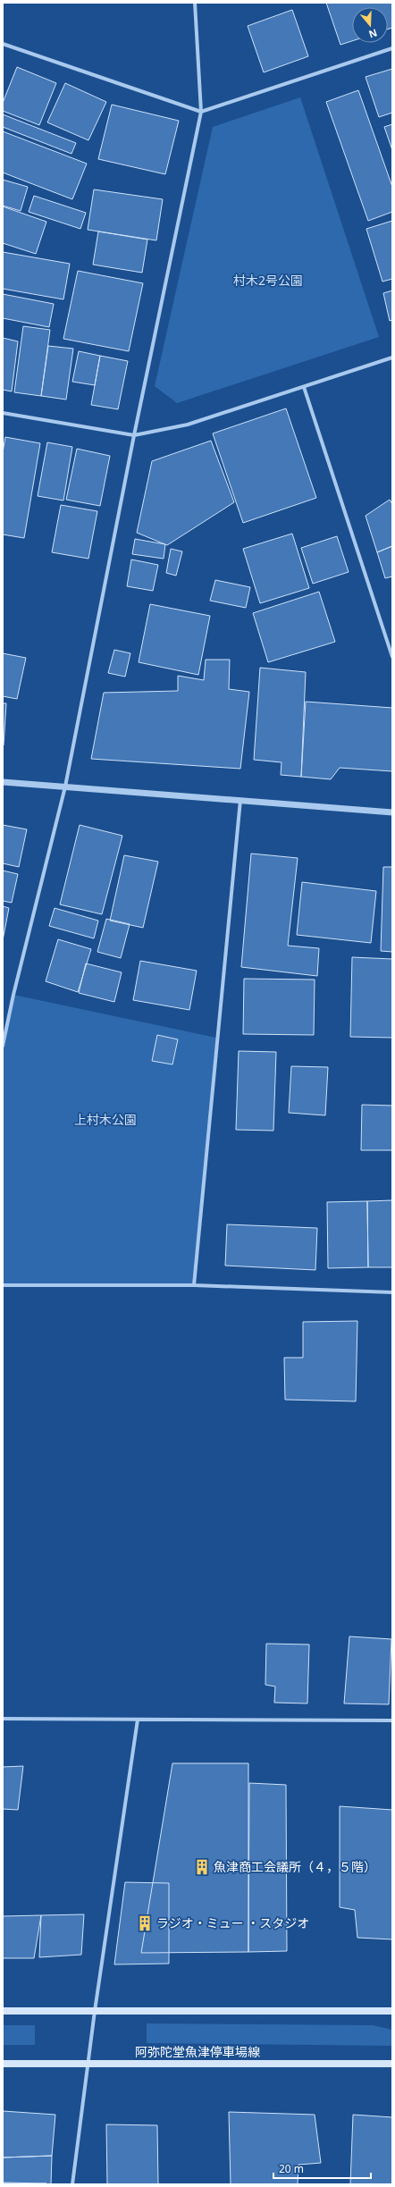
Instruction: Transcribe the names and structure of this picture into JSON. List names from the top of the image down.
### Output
{
  "streets": {
    "main road": ["阿弥陀堂魚津停車場線"]
  },
  "parks": ["村木2号公園", "上村木公園"],
  "places": {
    "building": ["魚津商工会議所（４，５階）", "ラジオ・ミュー ・スタジオ"]
  },
  "scale_bar": "20 m",
  "north": "bottom"
}
